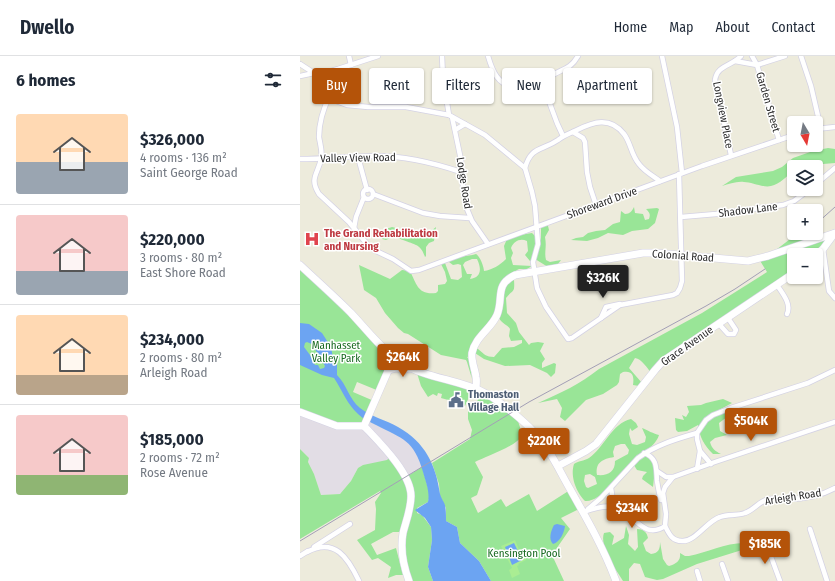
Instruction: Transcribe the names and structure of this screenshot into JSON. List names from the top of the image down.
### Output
{
  "streets": {
    "street": [
      "Garden Street",
      "Longview Place",
      "Valley View Road",
      "Lodge Road",
      "Shoreward Drive",
      "Shadow Lane",
      "Colonial Road",
      "Grace Avenue",
      "Arleigh Road"
    ]
  },
  "crossings": [
    ["Garden Street", "Longview Place"],
    ["Garden Street", "Shoreward Drive"],
    ["Longview Place", "Shoreward Drive"],
    ["Valley View Road", "Lodge Road"],
    ["Lodge Road", "Shoreward Drive"]
  ],
  "parks": ["Manhasset Valley Park", "Kensington Pool"],
  "places": {
    "hospital": ["The Grand Rehabilitation and Nursing"],
    "public building": ["Thomaston Village Hall"]
  },
  "north": "bottom",
  "page": {
    "header": "Dwello",
    "nav": [
      "Home",
      "Map",
      "About",
      "Contact"
    ],
    "heading": "6 homes",
    "chip": [
      "Buy",
      "Rent",
      "Filters",
      "New",
      "Apartment"
    ],
    "list": [
      {
        "name": "$326,000",
        "note": "4 rooms · 136 m² · Saint George Road"
      },
      {
        "name": "$220,000",
        "note": "3 rooms · 80 m² · East Shore Road"
      },
      {
        "name": "$234,000",
        "note": "2 rooms · 80 m² · Arleigh Road"
      },
      {
        "name": "$185,000",
        "note": "2 rooms · 72 m² · Rose Avenue"
      }
    ],
    "map_buttons": ["+", "−"],
    "price": [
      "$326K",
      "$264K",
      "$504K",
      "$220K",
      "$234K",
      "$185K"
    ]
  }
}
